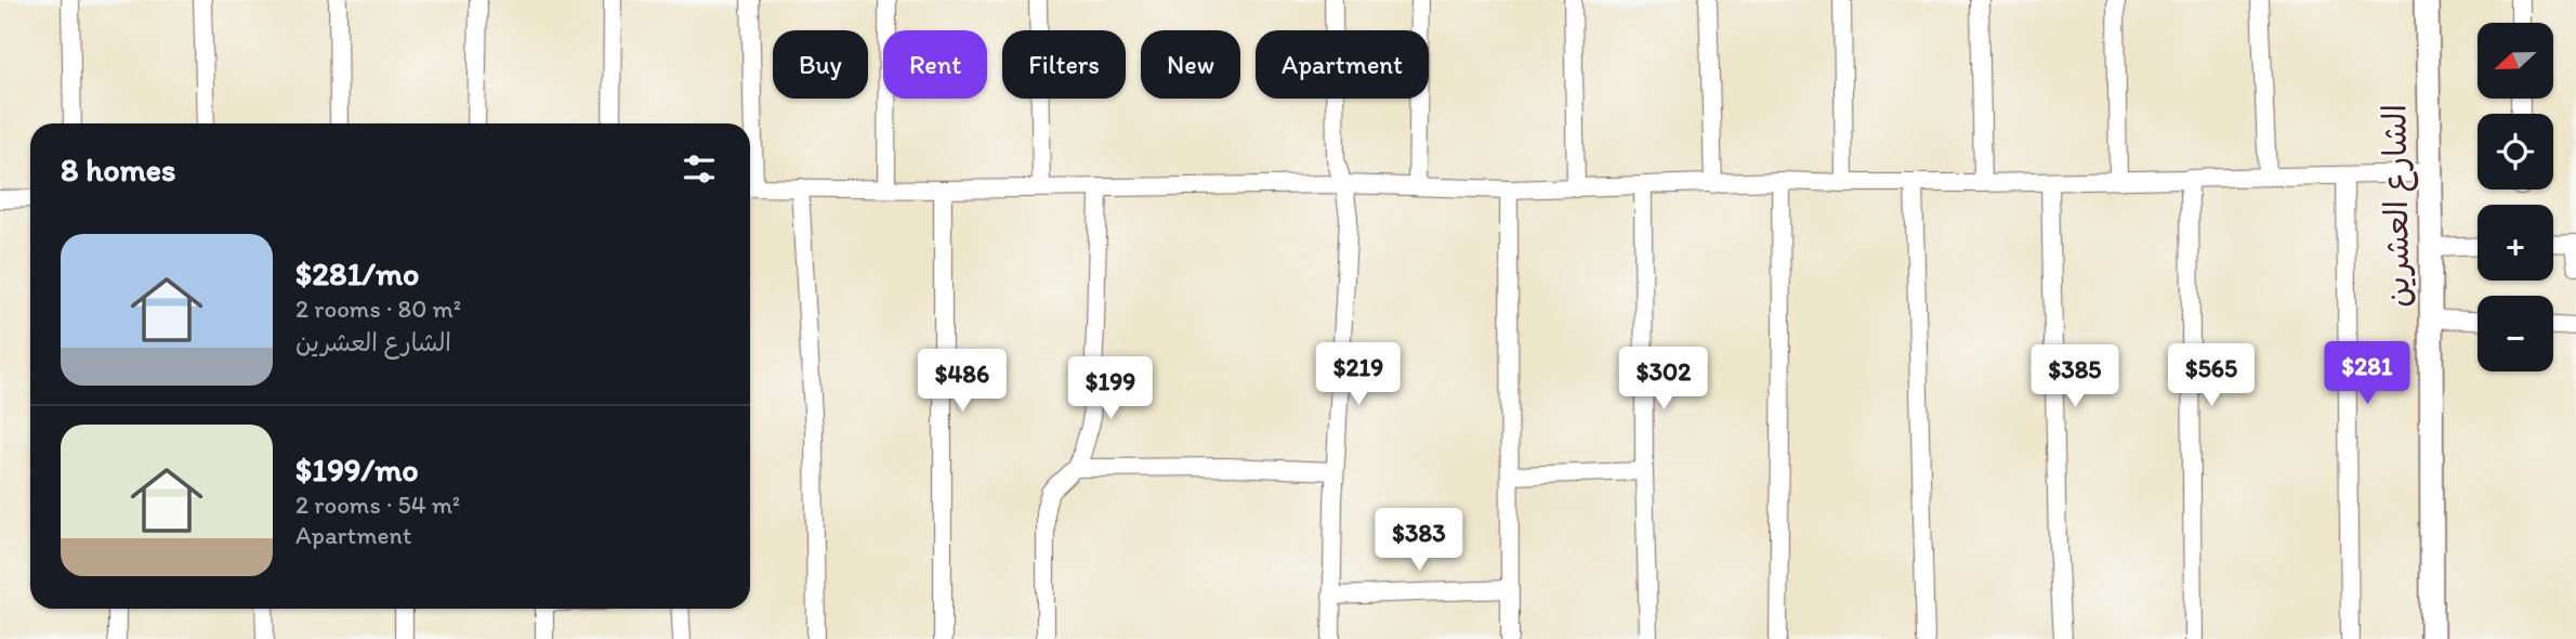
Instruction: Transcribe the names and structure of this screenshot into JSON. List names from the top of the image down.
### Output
{
  "streets": {
    "street": ["الشارع العشرين"]
  },
  "north": "left",
  "page": {
    "map_buttons": ["+", "−"],
    "chip": [
      "Buy",
      "Rent",
      "Filters",
      "New",
      "Apartment"
    ],
    "heading": "8 homes",
    "list": [
      {
        "name": "$281/mo",
        "note": "2 rooms · 80 m² · الشارع العشرين"
      },
      {
        "name": "$199/mo",
        "note": "2 rooms · 54 m² · Apartment"
      }
    ],
    "price": [
      "$281",
      "$219",
      "$565",
      "$385",
      "$302",
      "$486",
      "$199",
      "$383"
    ]
  }
}
